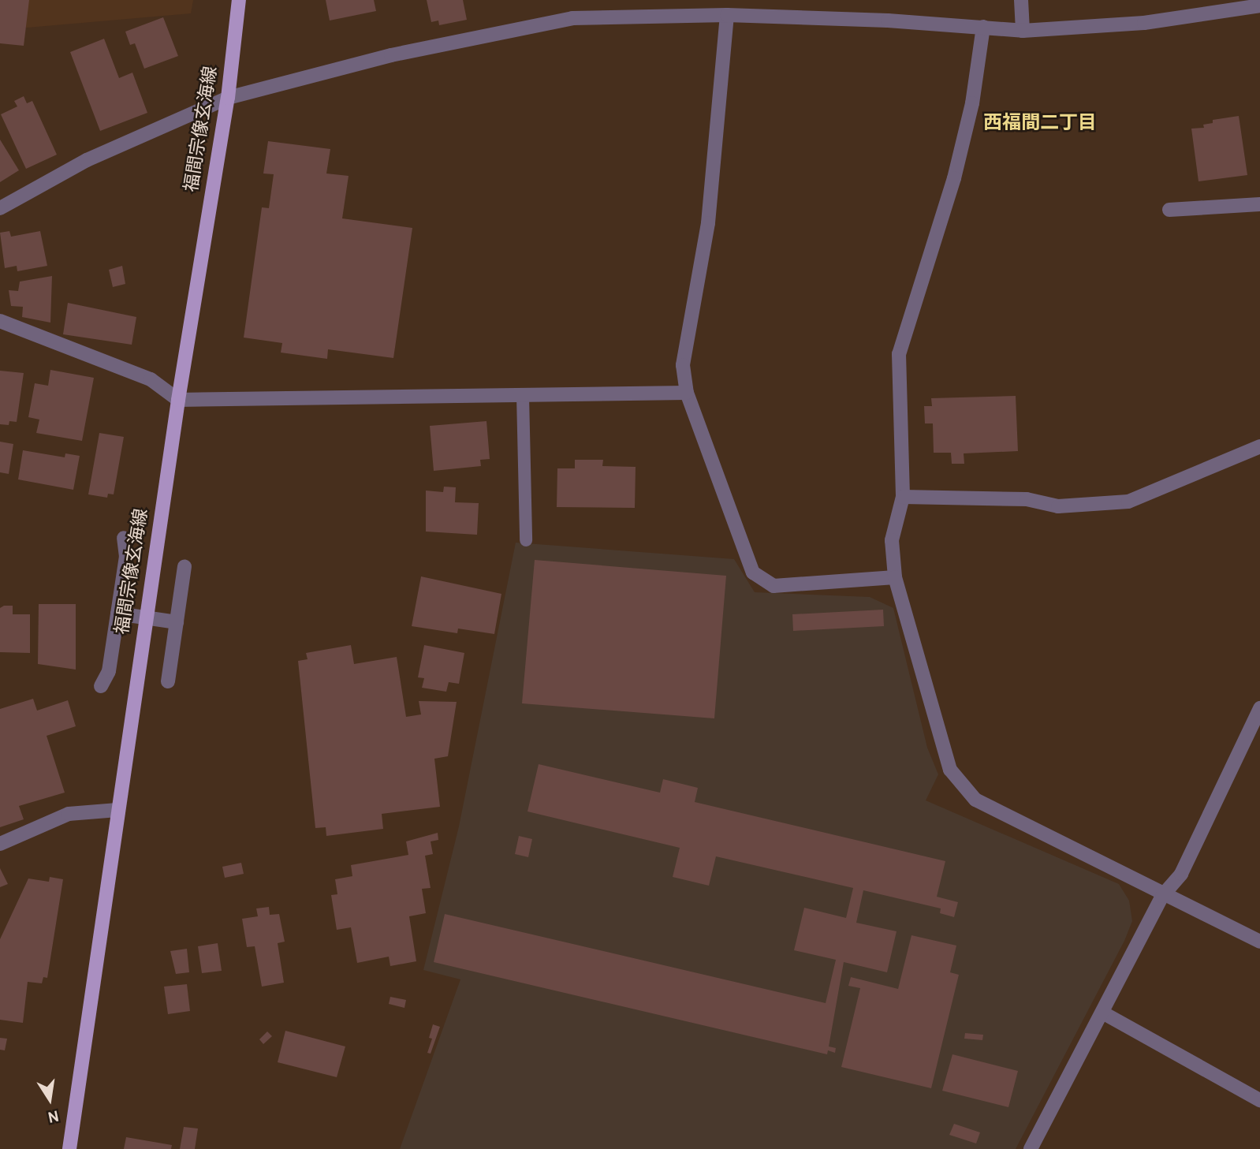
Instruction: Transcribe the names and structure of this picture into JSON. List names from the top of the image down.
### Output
{
  "streets": {
    "main road": ["福間宗像玄海線"]
  },
  "districts": ["西福間二丁目"],
  "north": "bottom"
}
